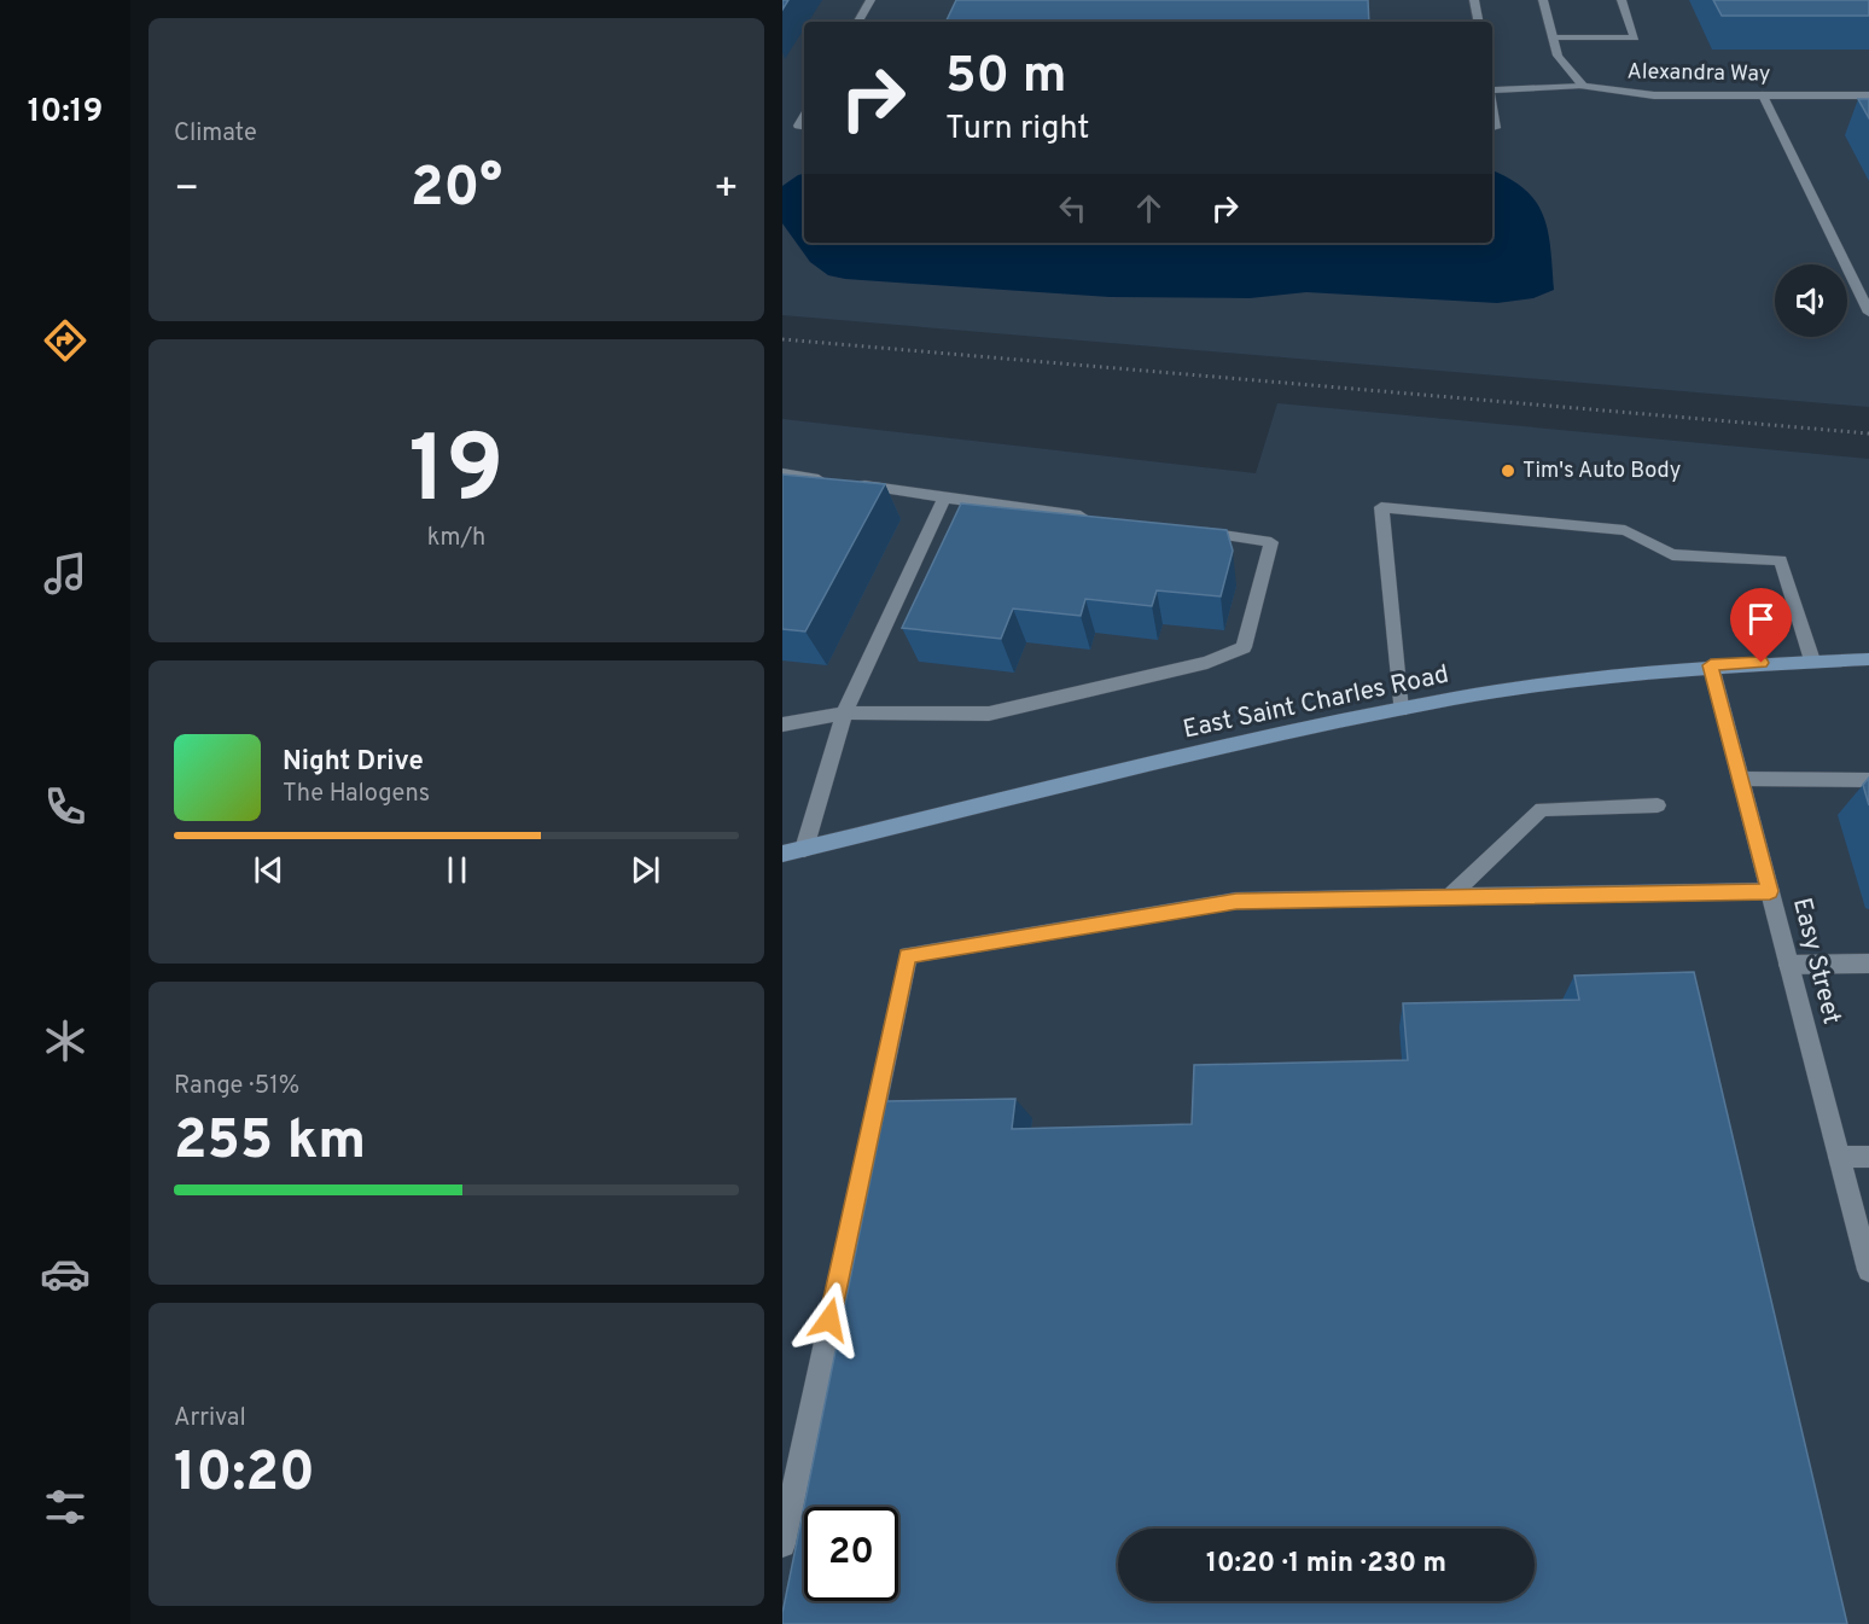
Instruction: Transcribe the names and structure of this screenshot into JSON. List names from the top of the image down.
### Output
{
  "streets": {
    "street": ["Alexandra Way", "East Saint Charles Road", "Easy Street"]
  },
  "crossings": [
    ["East Saint Charles Road", "Easy Street"]
  ],
  "places": ["Tim's Auto Body"],
  "page": {
    "tabs": "10:19",
    "tile": [
      "Climate",
      ["19", "km/h"],
      ["Range · 51%", "255 km"],
      ["Arrival", "10:20"]
    ],
    "turn": ["50 m", "Turn right"],
    "heat": ["−", "20°", "+"],
    "song": ["Night Drive", "The Halogens"],
    "limit": "20",
    "trip": "10:20 · 1 min · 230 m"
  }
}
